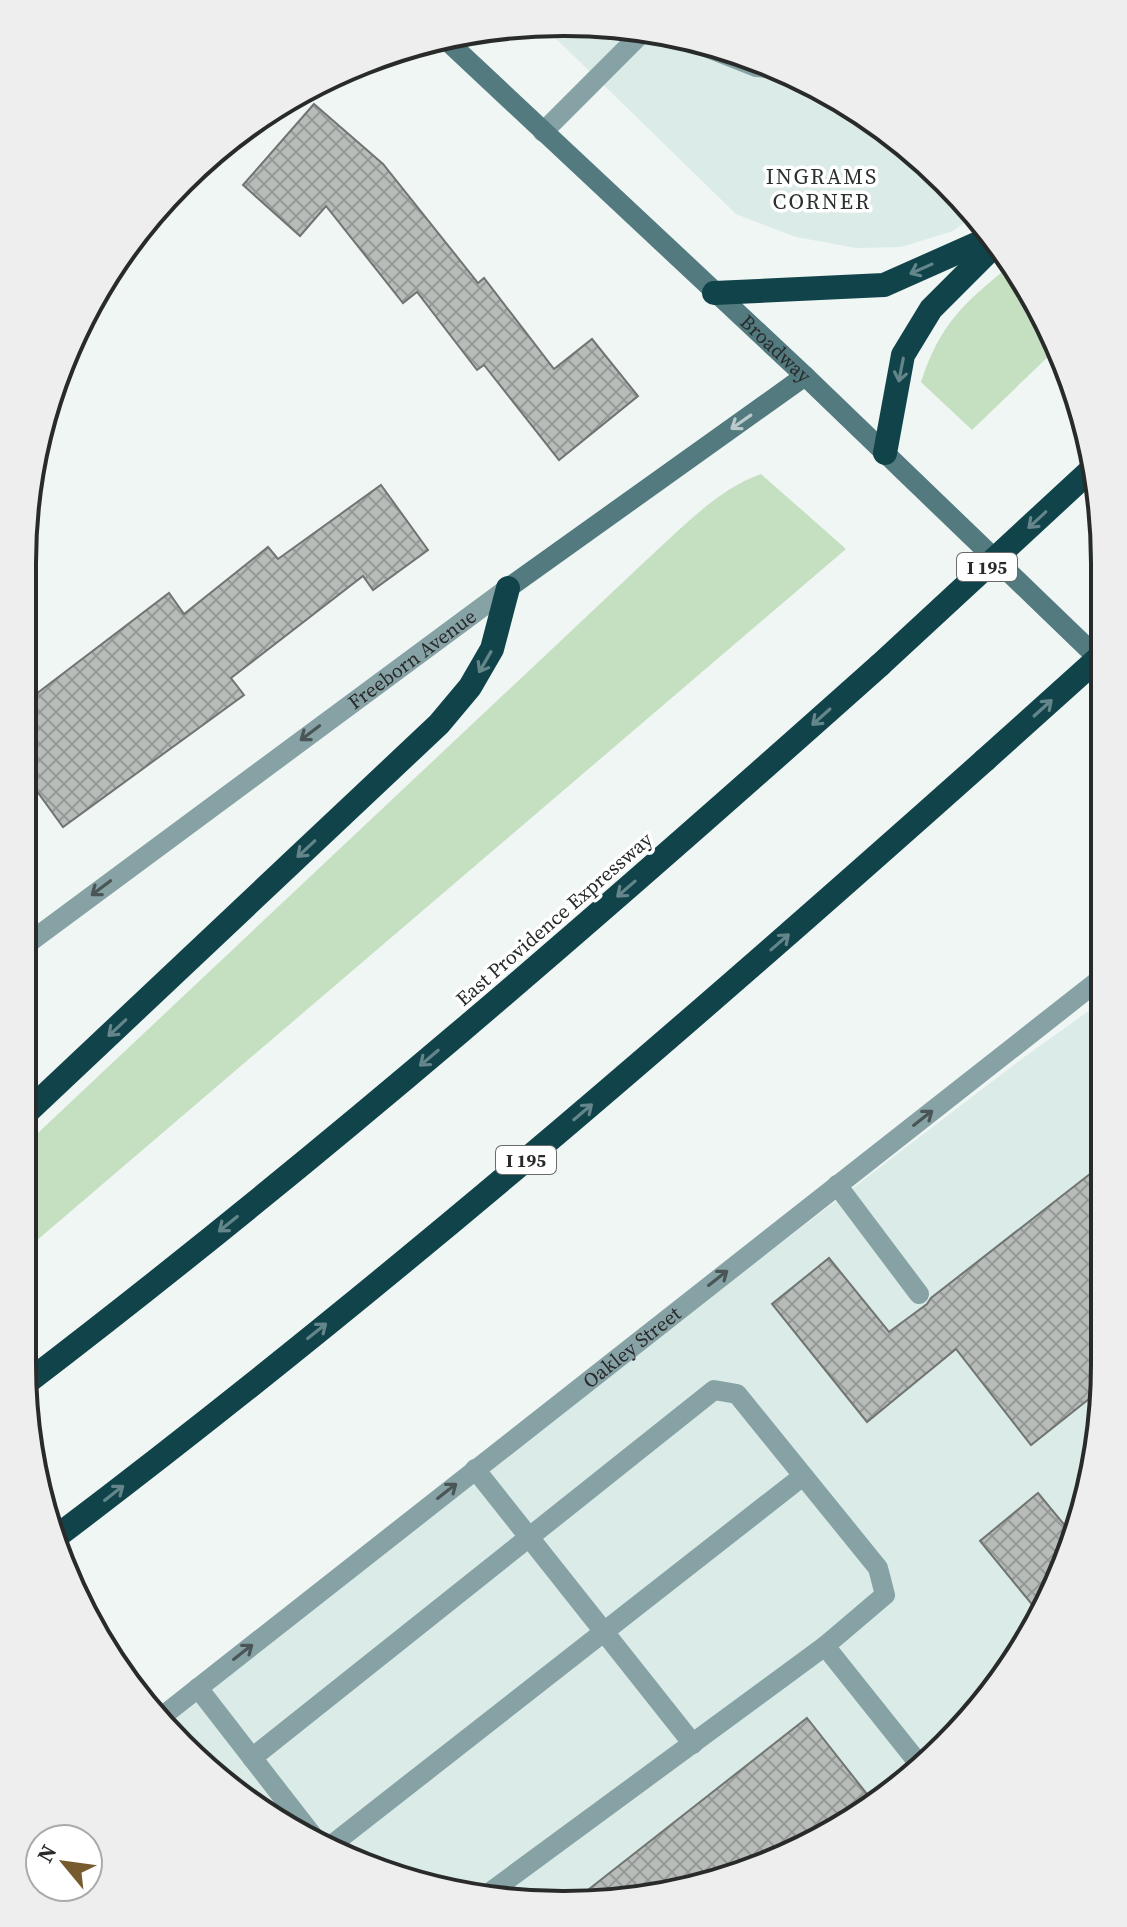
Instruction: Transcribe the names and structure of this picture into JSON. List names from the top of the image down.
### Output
{
  "streets": {
    "highway": ["I 195", "East Providence Expressway"],
    "main road": ["Broadway", "Freeborn Avenue"],
    "street": ["Oakley Street"]
  },
  "crossings": [
    ["Broadway", "Freeborn Avenue"]
  ],
  "one_way": ["Freeborn Avenue"],
  "districts": ["INGRAMS CORNER"],
  "north": "top left"
}
